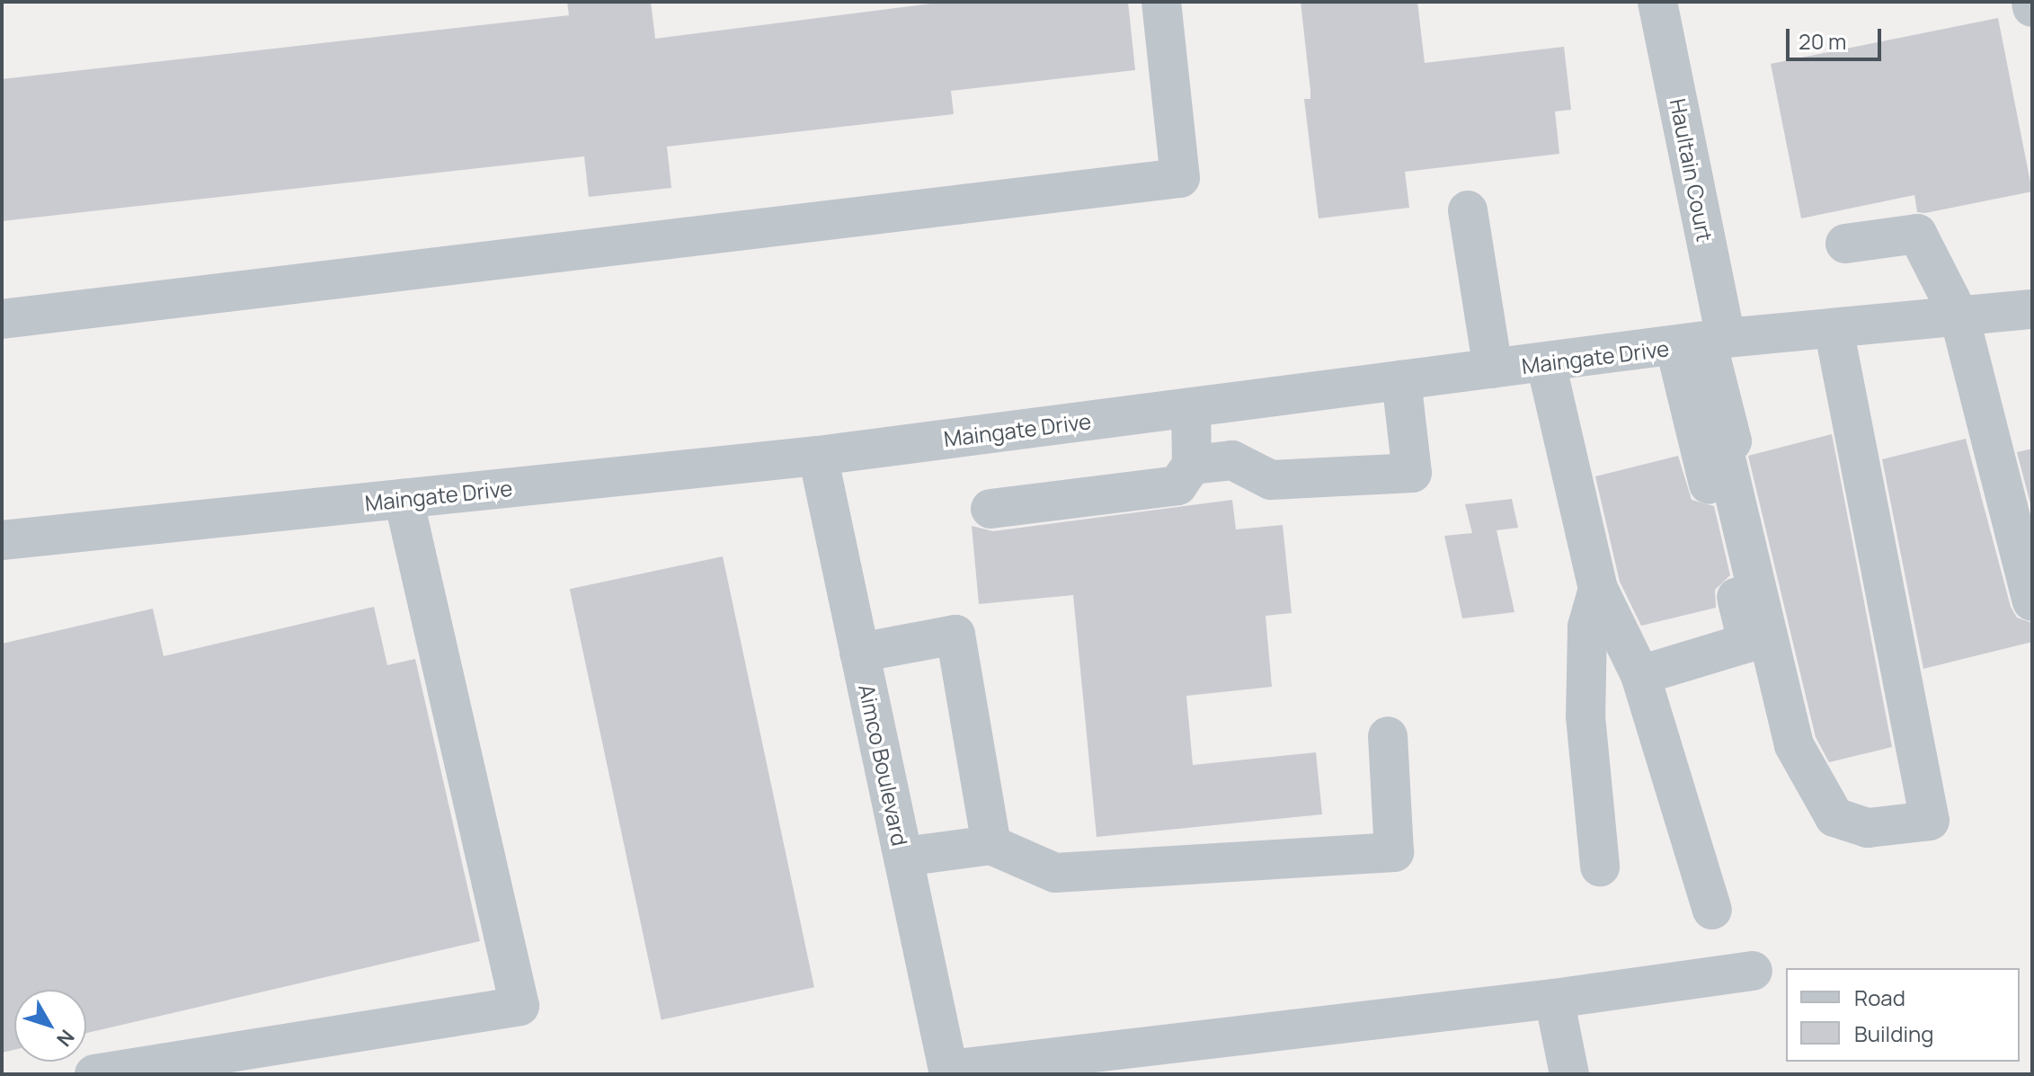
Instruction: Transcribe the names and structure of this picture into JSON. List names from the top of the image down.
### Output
{
  "streets": {
    "street": ["Haultain Court", "Maingate Drive", "Aimco Boulevard"]
  },
  "crossings": [
    ["Haultain Court", "Maingate Drive"],
    ["Maingate Drive", "Aimco Boulevard"]
  ],
  "legend": ["Road", "Building"],
  "scale_bar": "20 m",
  "north": "bottom right"
}
